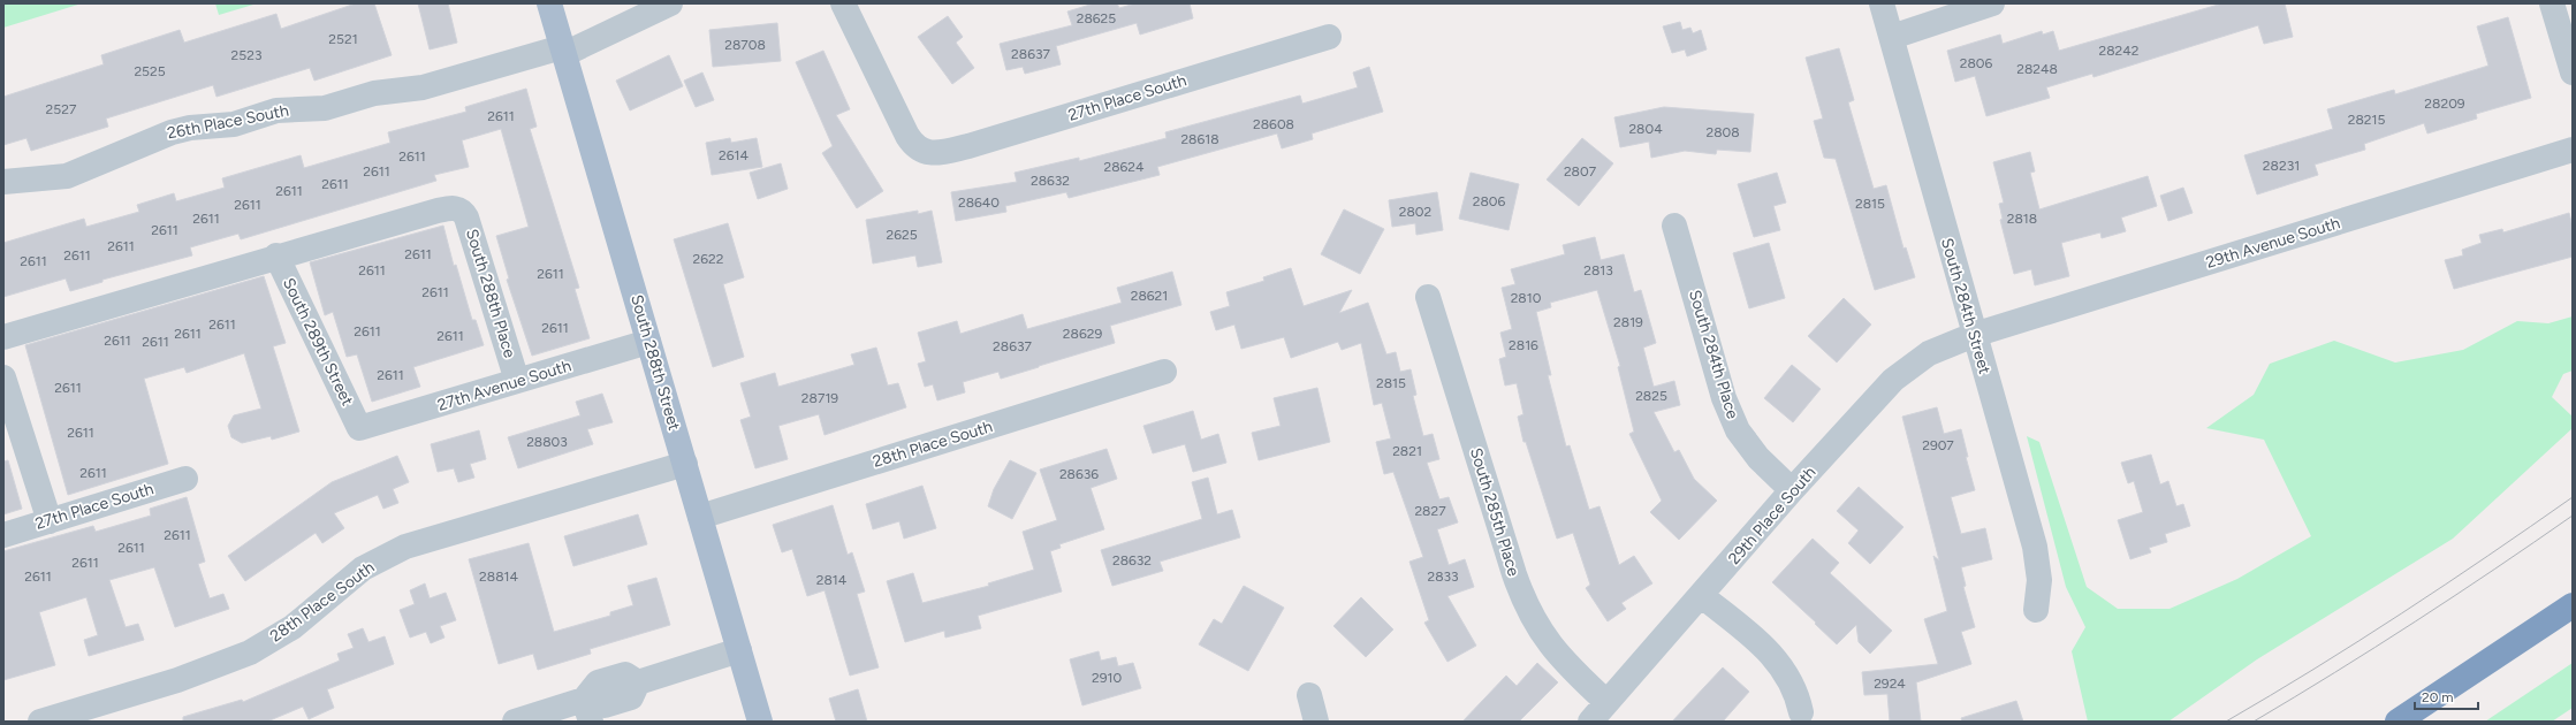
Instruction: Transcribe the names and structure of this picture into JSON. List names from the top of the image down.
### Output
{
  "streets": {
    "main road": ["South 288th Street"],
    "street": [
      "27th Place South",
      "26th Place South",
      "29th Avenue South",
      "South 288th Place",
      "South 284th Street",
      "South 289th Street",
      "South 284th Place",
      "27th Avenue South",
      "28th Place South",
      "South 285th Place",
      "29th Place South"
    ]
  },
  "crossings": [
    ["26th Place South", "South 288th Street"],
    ["29th Avenue South", "South 284th Street"],
    ["29th Avenue South", "29th Place South"],
    ["South 288th Place", "South 289th Street"],
    ["South 288th Place", "27th Avenue South"],
    ["South 284th Street", "29th Place South"],
    ["South 289th Street", "27th Avenue South"],
    ["South 284th Place", "29th Place South"],
    ["South 288th Street", "27th Avenue South"],
    ["South 288th Street", "28th Place South"],
    ["South 285th Place", "29th Place South"]
  ],
  "house_numbers": [
    "28625",
    "2521",
    "28708",
    "28242",
    "28637",
    "2523",
    "2806",
    "28248",
    "2525",
    "28209",
    "2527",
    "2611",
    "28215",
    "28608",
    "2804",
    "2808",
    "28618",
    "2614",
    "2611",
    "28231",
    "28624",
    "2611",
    "2807",
    "28632",
    "2611",
    "2611",
    "2806",
    "28640",
    "2815",
    "2611",
    "2802",
    "2611",
    "2818",
    "2611",
    "2625",
    "2611",
    "2611",
    "2611",
    "2622",
    "2611",
    "2611",
    "2813",
    "2611",
    "2611",
    "28621",
    "2810",
    "2819",
    "2611",
    "2611",
    "2611",
    "2611",
    "28629",
    "2611",
    "2611",
    "2611",
    "2816",
    "28637",
    "2611",
    "2815",
    "2611",
    "2825",
    "28719",
    "2611",
    "28803",
    "2907",
    "2821",
    "2611",
    "28636",
    "2827",
    "2611",
    "2611",
    "28632",
    "2611",
    "2611",
    "28814",
    "2833",
    "2814",
    "2910",
    "2924"
  ],
  "scale_bar": "20 m"
}
